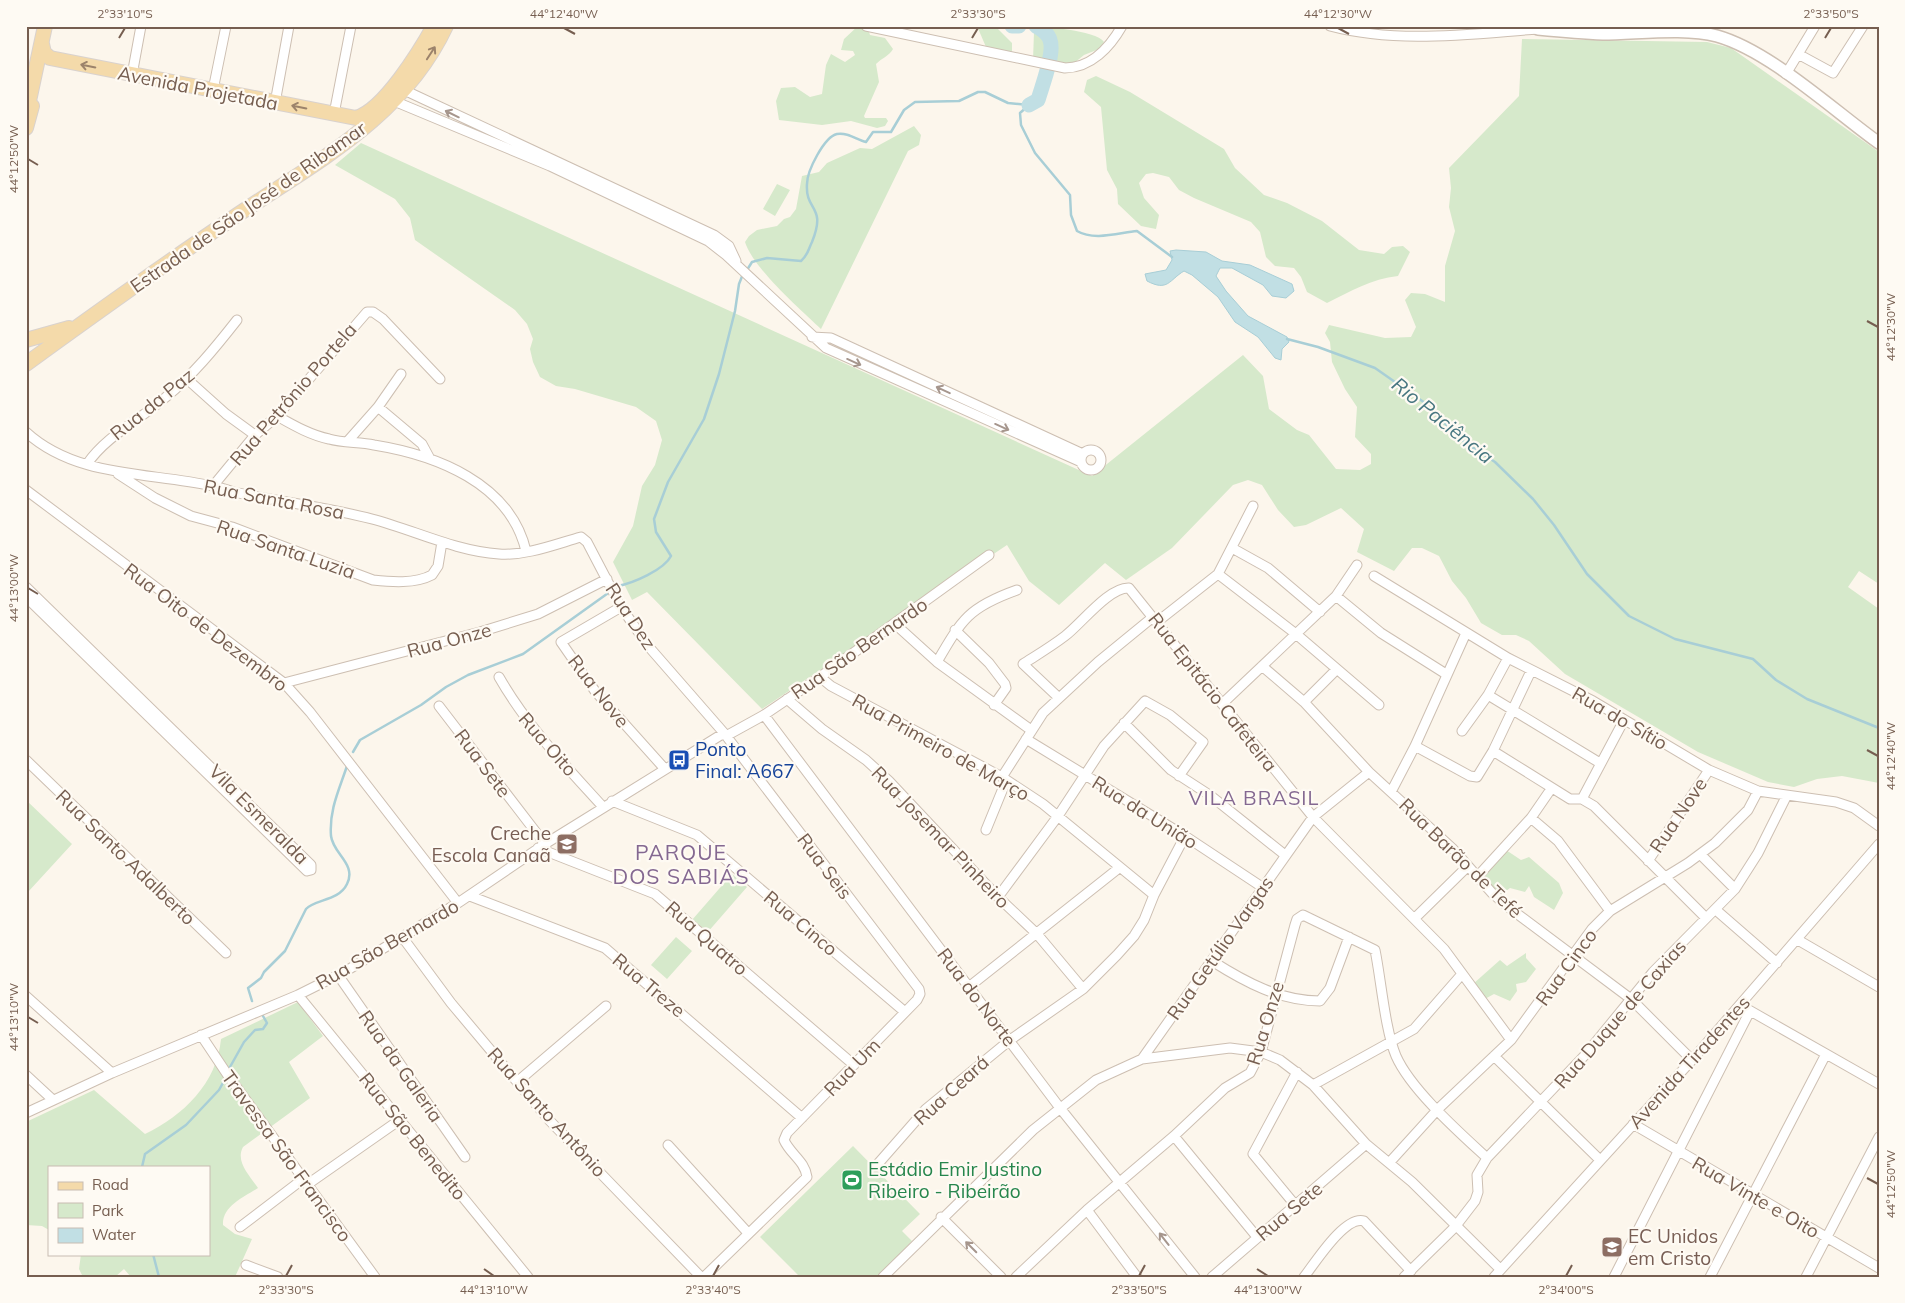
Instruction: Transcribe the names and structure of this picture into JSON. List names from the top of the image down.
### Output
{
  "streets": {
    "main road": ["Avenida Projetada", "Estrada de São José de Ribamar"],
    "street": [
      "Rua Petrônio Portela",
      "Rua da Paz",
      "Rua Santa Rosa",
      "Rua Santa Luzia",
      "Rua Dez",
      "Rua Oito de Dezembro",
      "Rua Onze",
      "Rua São Bernardo",
      "Rua Nove",
      "Rua Epitácio Cafeteira",
      "Rua do Sítio",
      "Rua Oito",
      "Rua Primeiro de Março",
      "Rua Sete",
      "Rua da União",
      "Vila Esmeralda",
      "Rua Josemar Pinheiro",
      "Rua Santo Adalberto",
      "Rua Barão de Tefé",
      "Rua Seis",
      "Rua Cinco",
      "Rua Quatro",
      "Rua Getúlio Vargas",
      "Rua Treze",
      "Rua do Norte",
      "Rua Duque de Caxias",
      "Avenida Tiradentes",
      "Rua da Galeria",
      "Rua Um",
      "Rua Ceará",
      "Rua Santo Antônio",
      "Rua São Benedito",
      "Travessa São Francisco",
      "Rua Vinte e Oito"
    ]
  },
  "crossings": [
    ["Avenida Projetada", "Estrada de São José de Ribamar"],
    ["Rua Petrônio Portela", "Rua Santa Rosa"],
    ["Rua da Paz", "Rua Santa Rosa"],
    ["Rua Santa Rosa", "Rua Santa Luzia"],
    ["Rua Santa Rosa", "Rua Dez"],
    ["Rua Dez", "Rua Onze"],
    ["Rua Dez", "Rua São Bernardo"],
    ["Rua Dez", "Rua Nove"],
    ["Rua Dez", "Rua Seis"],
    ["Rua Oito de Dezembro", "Rua Onze"],
    ["Rua Oito de Dezembro", "Rua São Bernardo"],
    ["Rua Onze", "Rua do Norte"],
    ["Rua São Bernardo", "Rua Nove"],
    ["Rua São Bernardo", "Rua Oito"],
    ["Rua São Bernardo", "Rua Primeiro de Março"],
    ["Rua São Bernardo", "Rua Sete"],
    ["Rua São Bernardo", "Rua Josemar Pinheiro"],
    ["Rua São Bernardo", "Rua Seis"],
    ["Rua São Bernardo", "Rua Cinco"],
    ["Rua São Bernardo", "Rua Quatro"],
    ["Rua São Bernardo", "Rua Treze"],
    ["Rua São Bernardo", "Rua do Norte"],
    ["Rua São Bernardo", "Rua da Galeria"],
    ["Rua São Bernardo", "Rua Santo Antônio"],
    ["Rua São Bernardo", "Rua São Benedito"],
    ["Rua São Bernardo", "Travessa São Francisco"],
    ["Rua Nove", "Rua do Sítio"],
    ["Rua Epitácio Cafeteira", "Rua Cinco"],
    ["Rua Epitácio Cafeteira", "Rua Getúlio Vargas"],
    ["Rua do Sítio", "Rua Cinco"],
    ["Rua do Sítio", "Rua Duque de Caxias"],
    ["Rua Primeiro de Março", "Rua Ceará"],
    ["Rua Sete", "Rua Quatro"],
    ["Rua da União", "Rua Getúlio Vargas"],
    ["Rua da União", "Rua Ceará"],
    ["Rua Josemar Pinheiro", "Rua Ceará"],
    ["Rua Barão de Tefé", "Rua Cinco"],
    ["Rua Barão de Tefé", "Rua Getúlio Vargas"],
    ["Rua Barão de Tefé", "Rua Duque de Caxias"],
    ["Rua Barão de Tefé", "Avenida Tiradentes"],
    ["Rua Seis", "Rua Um"],
    ["Rua Cinco", "Rua Um"],
    ["Rua Quatro", "Rua Um"],
    ["Rua Getúlio Vargas", "Rua do Norte"],
    ["Rua Treze", "Rua Um"],
    ["Rua do Norte", "Rua Ceará"],
    ["Avenida Tiradentes", "Rua Vinte e Oito"]
  ],
  "one_way": ["Avenida Projetada"],
  "districts": ["VILA BRASIL", "PARQUE DOS SABIÁS"],
  "water": ["Rio Paciência"],
  "places": {
    "bus stop": ["Ponto Final: A667"],
    "school or university": ["Creche Escola Canaã", "EC Unidos em Cristo"],
    "sports": ["Estádio Emir Justino Ribeiro - Ribeirão"]
  },
  "legend": ["Road", "Park", "Water"],
  "coordinates": [
    "2°33'10\"S",
    "44°12'40\"W",
    "2°33'30\"S",
    "44°12'30\"W",
    "2°33'50\"S",
    "44°12'50\"W",
    "44°13'00\"W",
    "44°13'10\"W",
    "2°33'40\"S",
    "2°34'00\"S"
  ]
}
